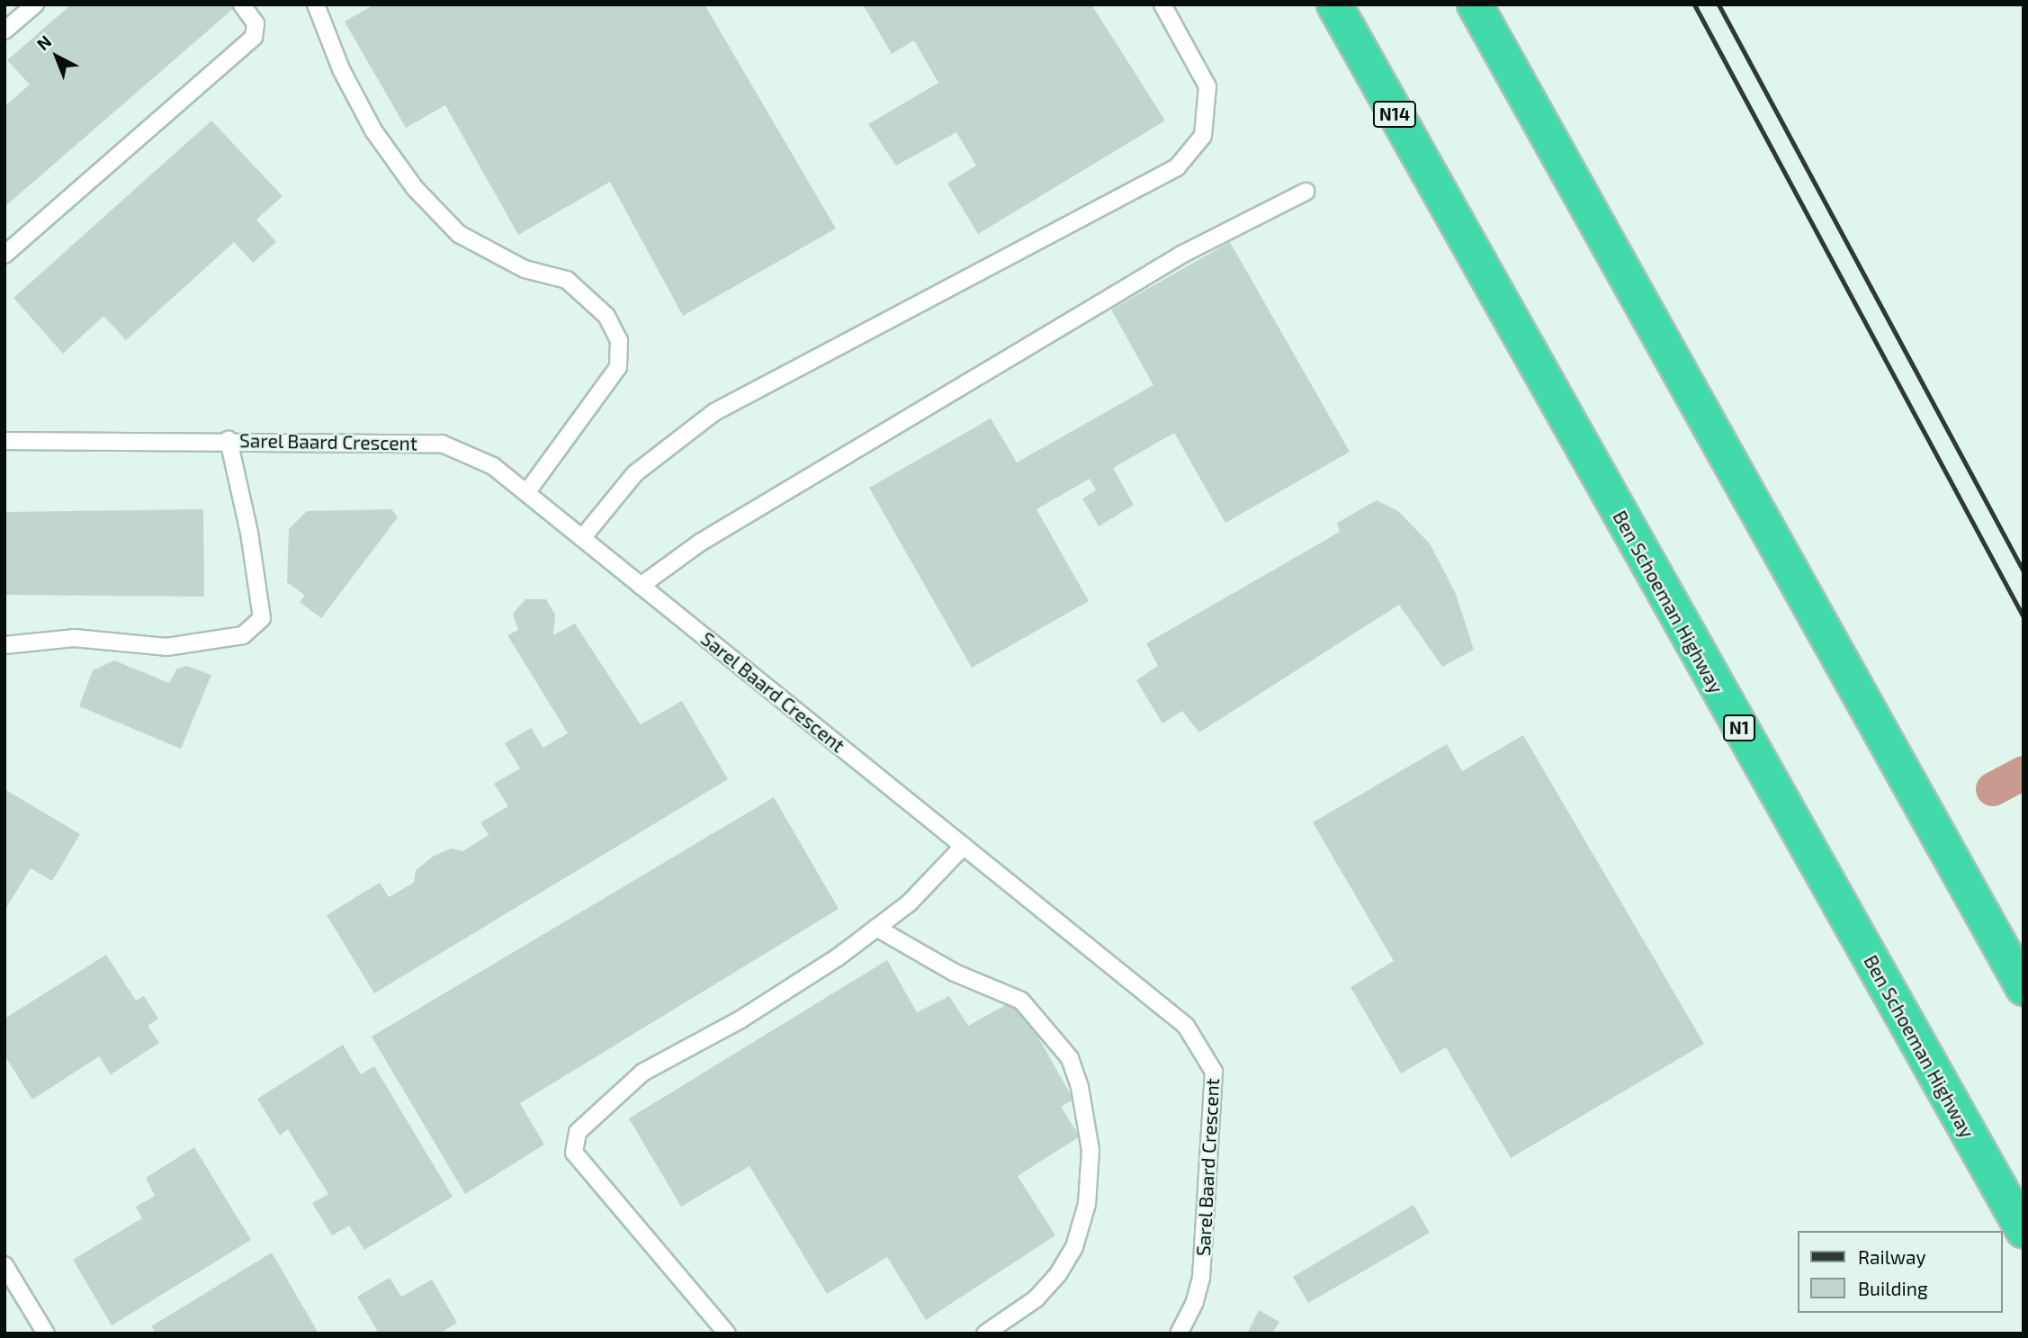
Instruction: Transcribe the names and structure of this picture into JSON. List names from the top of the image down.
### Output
{
  "streets": {
    "highway": ["N14", "Ben Schoeman Highway", "N1"],
    "lane": ["Sarel Baard Crescent"]
  },
  "legend": ["Railway", "Building"],
  "north": "top left"
}
